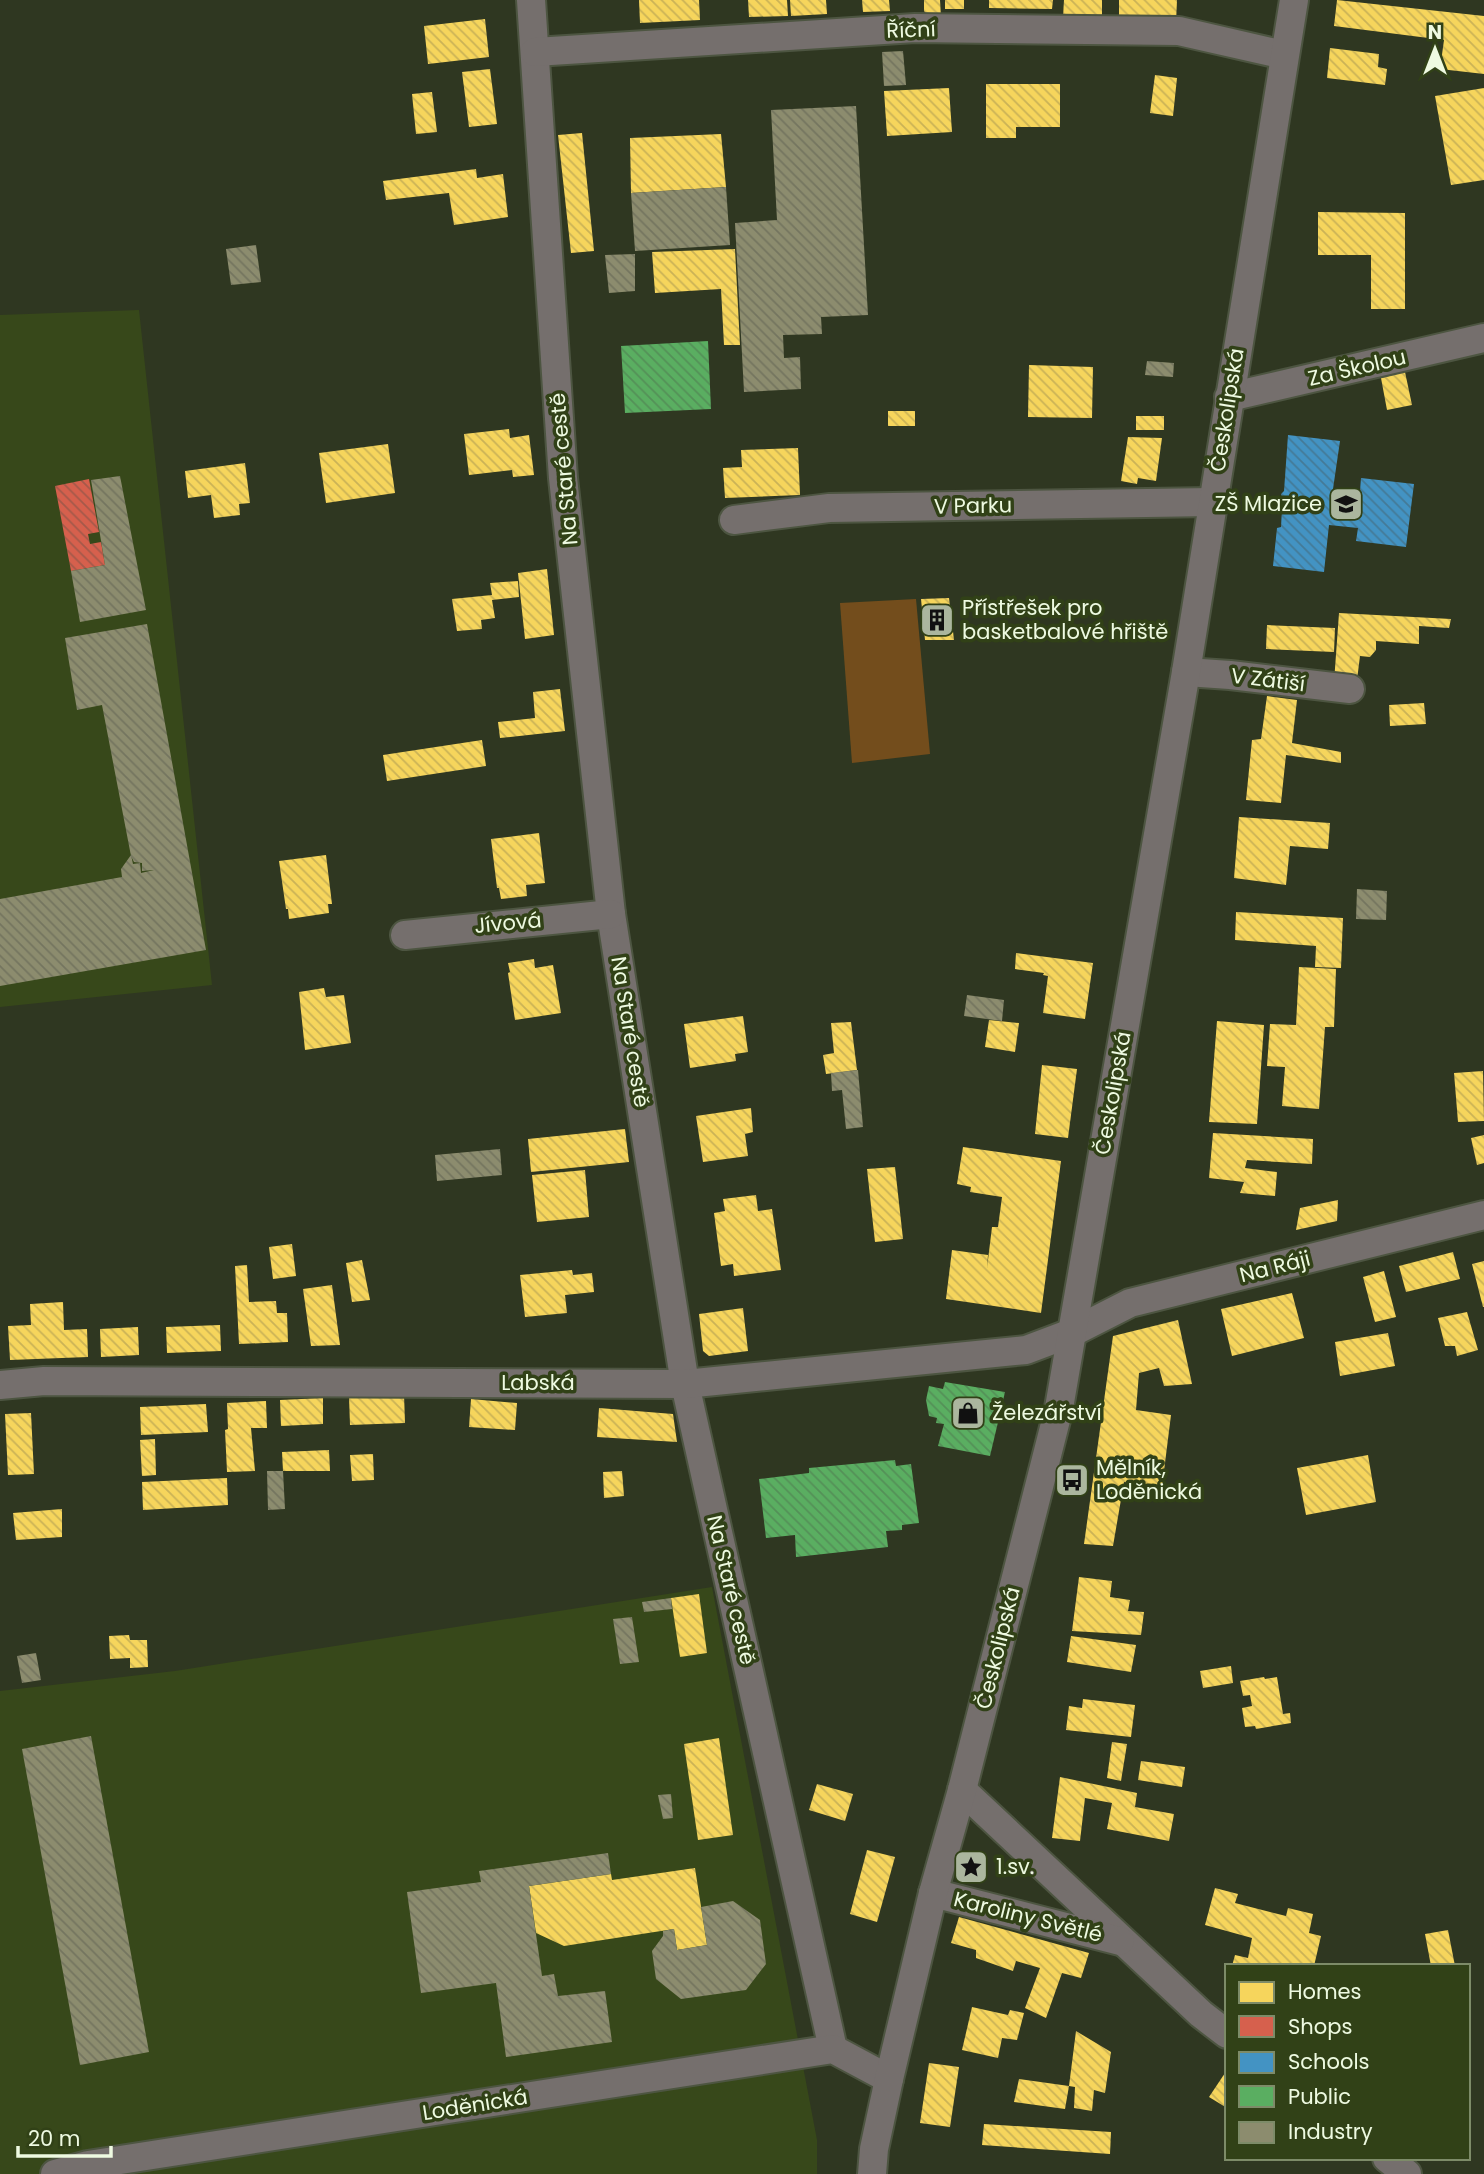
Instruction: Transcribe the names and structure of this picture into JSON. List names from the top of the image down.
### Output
{
  "streets": {
    "street": [
      "Říční",
      "Za Školou",
      "Českolipská",
      "Na Staré cestě",
      "V Parku",
      "V Zátiší",
      "Jívová",
      "Na Ráji",
      "Labská",
      "Karoliny Světlé",
      "Loděnická"
    ]
  },
  "crossings": [
    ["Říční", "Českolipská"],
    ["Říční", "Na Staré cestě"],
    ["Za Školou", "Českolipská"],
    ["Českolipská", "V Parku"],
    ["Českolipská", "V Zátiší"],
    ["Českolipská", "Na Ráji"],
    ["Českolipská", "Labská"],
    ["Českolipská", "Karoliny Světlé"],
    ["Na Staré cestě", "Jívová"],
    ["Na Staré cestě", "Labská"],
    ["Na Staré cestě", "Loděnická"],
    ["Na Ráji", "Labská"]
  ],
  "places": {
    "school or university": ["ZŠ Mlazice"],
    "building": ["Přístřešek pro basketbalové hřiště"],
    "shop": ["Železářství"],
    "bus stop": ["Mělník, Loděnická"],
    "place": ["1.sv."]
  },
  "legend": [
    "Homes",
    "Shops",
    "Schools",
    "Public",
    "Industry"
  ],
  "scale_bar": "20 m",
  "north": "top"
}
